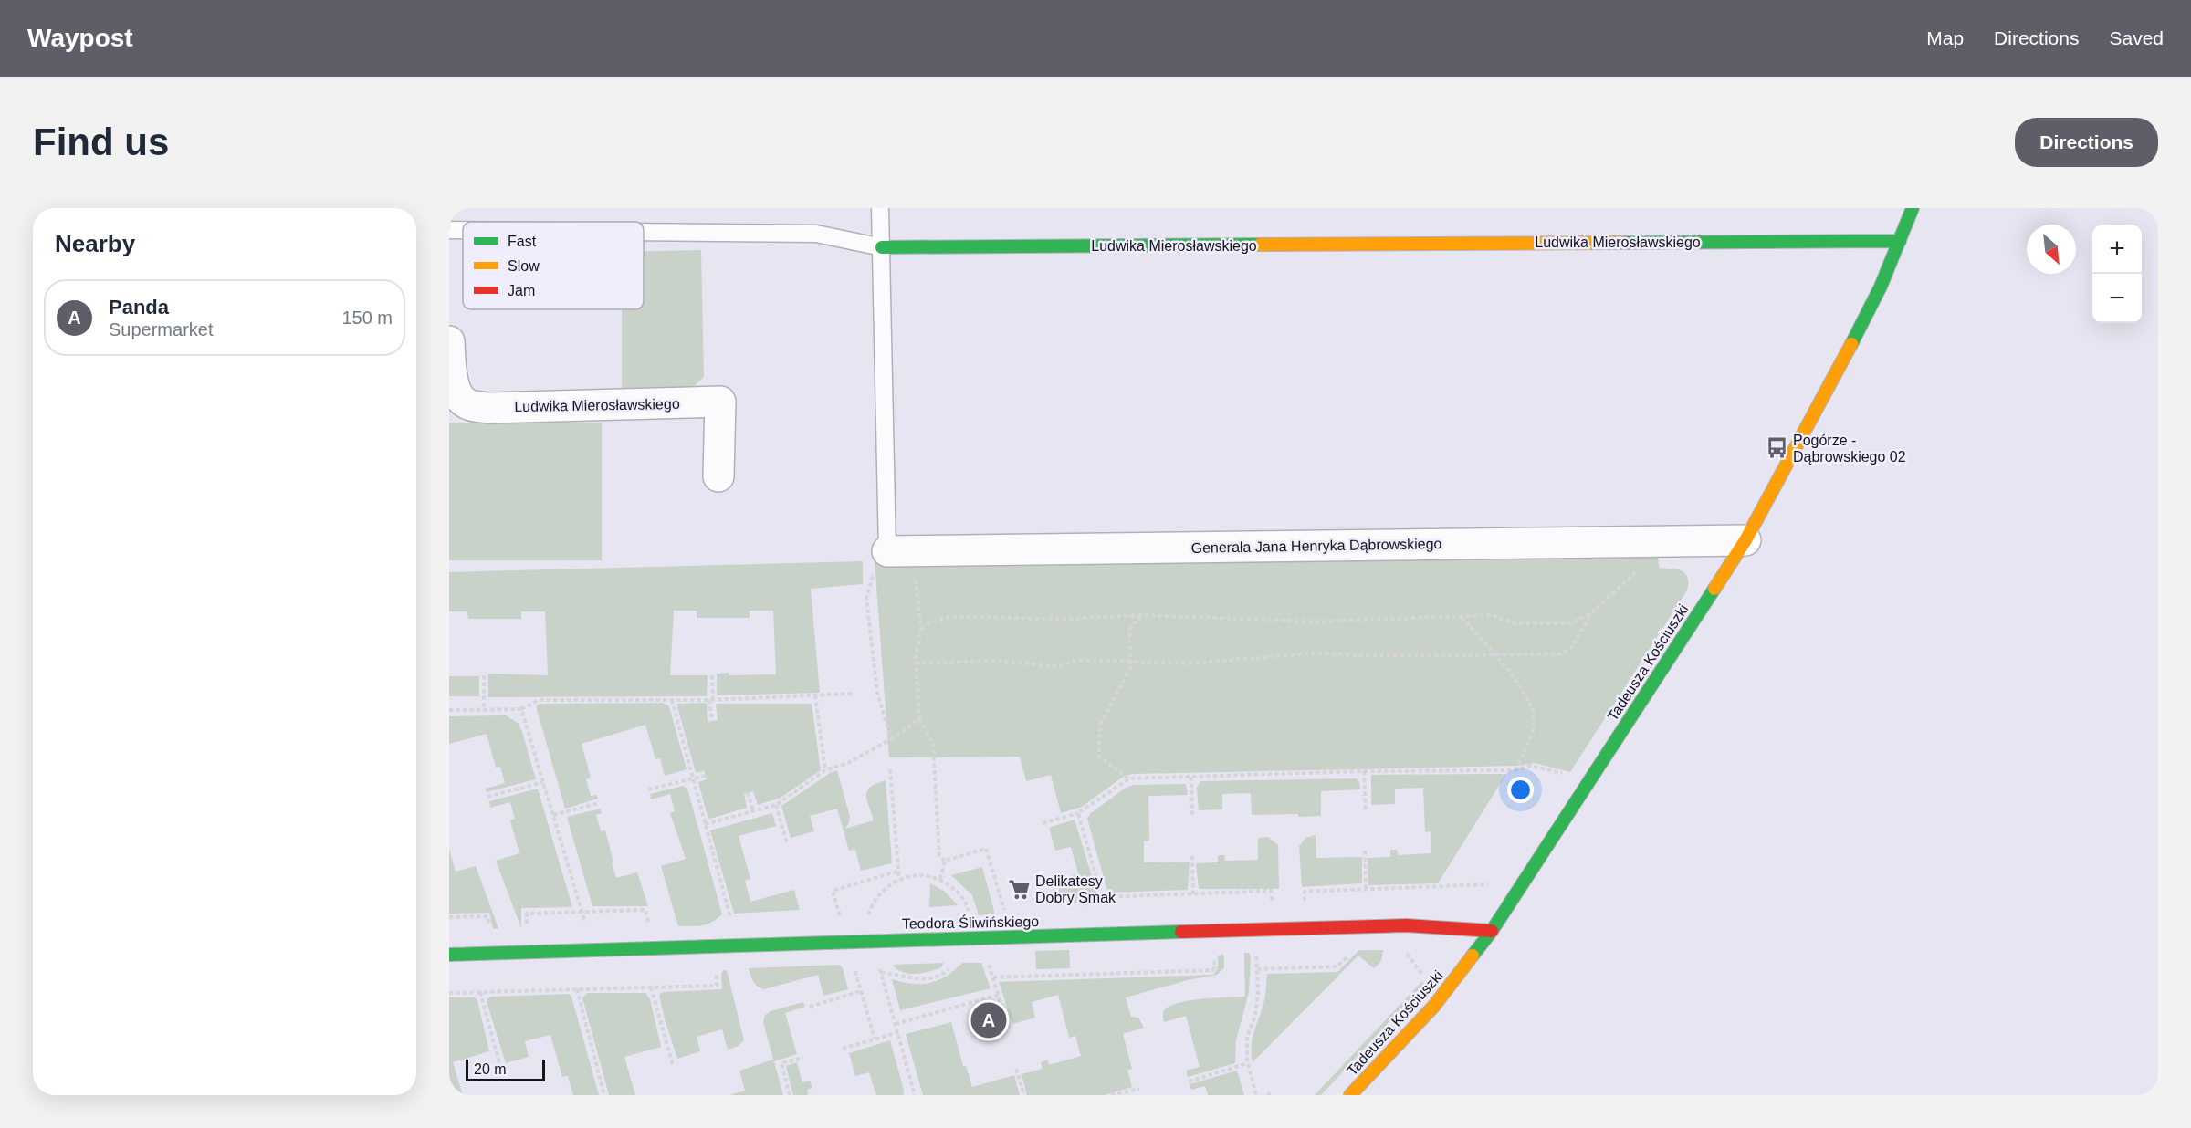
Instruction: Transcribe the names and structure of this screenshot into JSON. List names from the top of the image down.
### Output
{
  "streets": {
    "street": [
      "Ludwika Mierosławskiego",
      "Generała Jana Henryka Dąbrowskiego",
      "Tadeusza Kościuszki",
      "Teodora Śliwińskiego"
    ]
  },
  "crossings": [
    ["Ludwika Mierosławskiego", "Tadeusza Kościuszki"],
    ["Generała Jana Henryka Dąbrowskiego", "Tadeusza Kościuszki"],
    ["Tadeusza Kościuszki", "Teodora Śliwińskiego"]
  ],
  "places": {
    "bus stop": ["Pogórze - Dąbrowskiego 02"],
    "supermarket": ["Delikatesy Dobry Smak"]
  },
  "legend": ["Fast", "Slow", "Jam"],
  "scale_bar": "20 m",
  "north": "bottom right",
  "page": {
    "header": "Waypost",
    "nav": ["Map", "Directions", "Saved"],
    "buttons": "Directions",
    "title": "Find us",
    "heading": "Nearby",
    "map_buttons": ["+", "−"],
    "list": [
      {
        "mark": "A",
        "name": "Panda",
        "note": "Supermarket",
        "value": "150 m"
      }
    ],
    "pins": "A",
    "scale": "20 m"
  }
}
